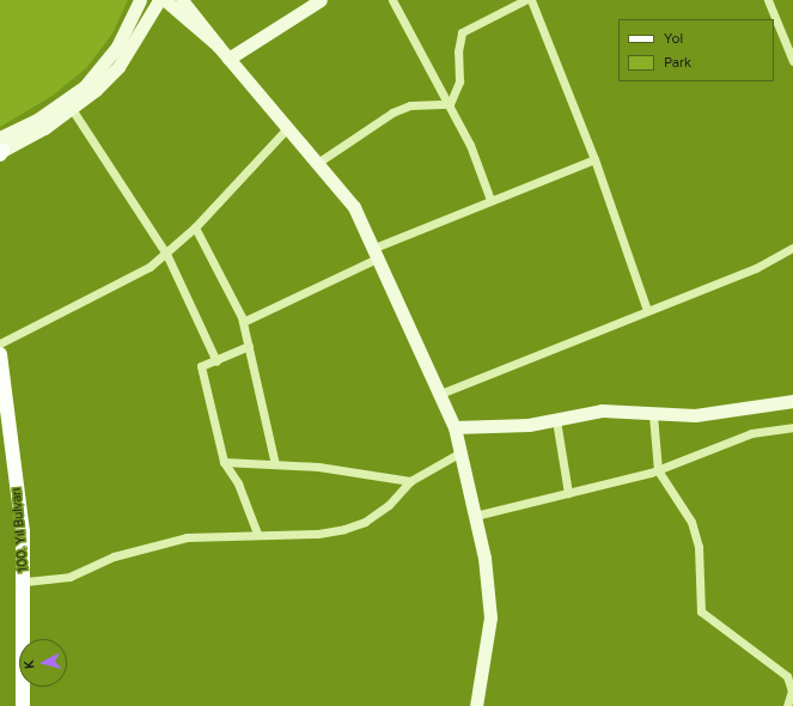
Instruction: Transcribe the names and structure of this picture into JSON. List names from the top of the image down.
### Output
{
  "streets": {
    "main road": ["100. Yıl Bulvarı"]
  },
  "legend": ["Yol", "Park"],
  "north": "left"
}
